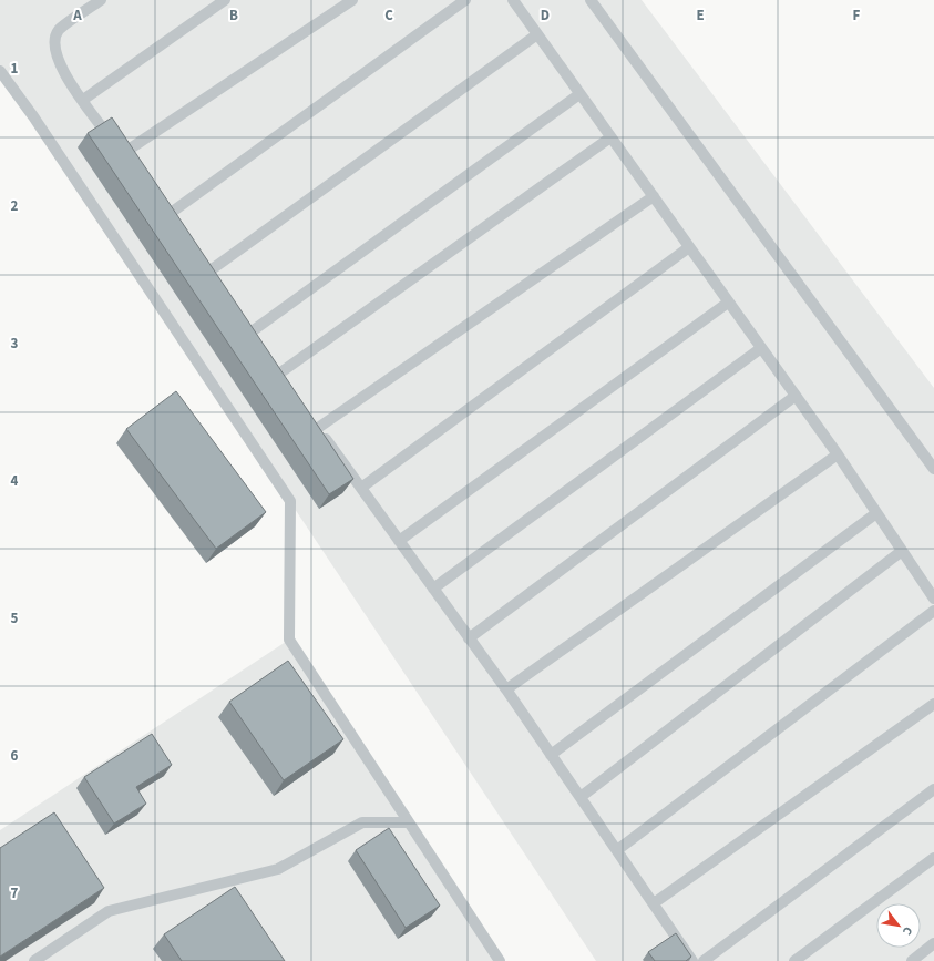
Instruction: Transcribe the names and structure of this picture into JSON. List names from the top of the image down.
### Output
{
  "north": "bottom right",
  "grid": {
    "columns": [
      "A",
      "B",
      "C",
      "D",
      "E",
      "F"
    ],
    "rows": [
      "1",
      "2",
      "3",
      "4",
      "5",
      "6",
      "7"
    ]
  }
}
